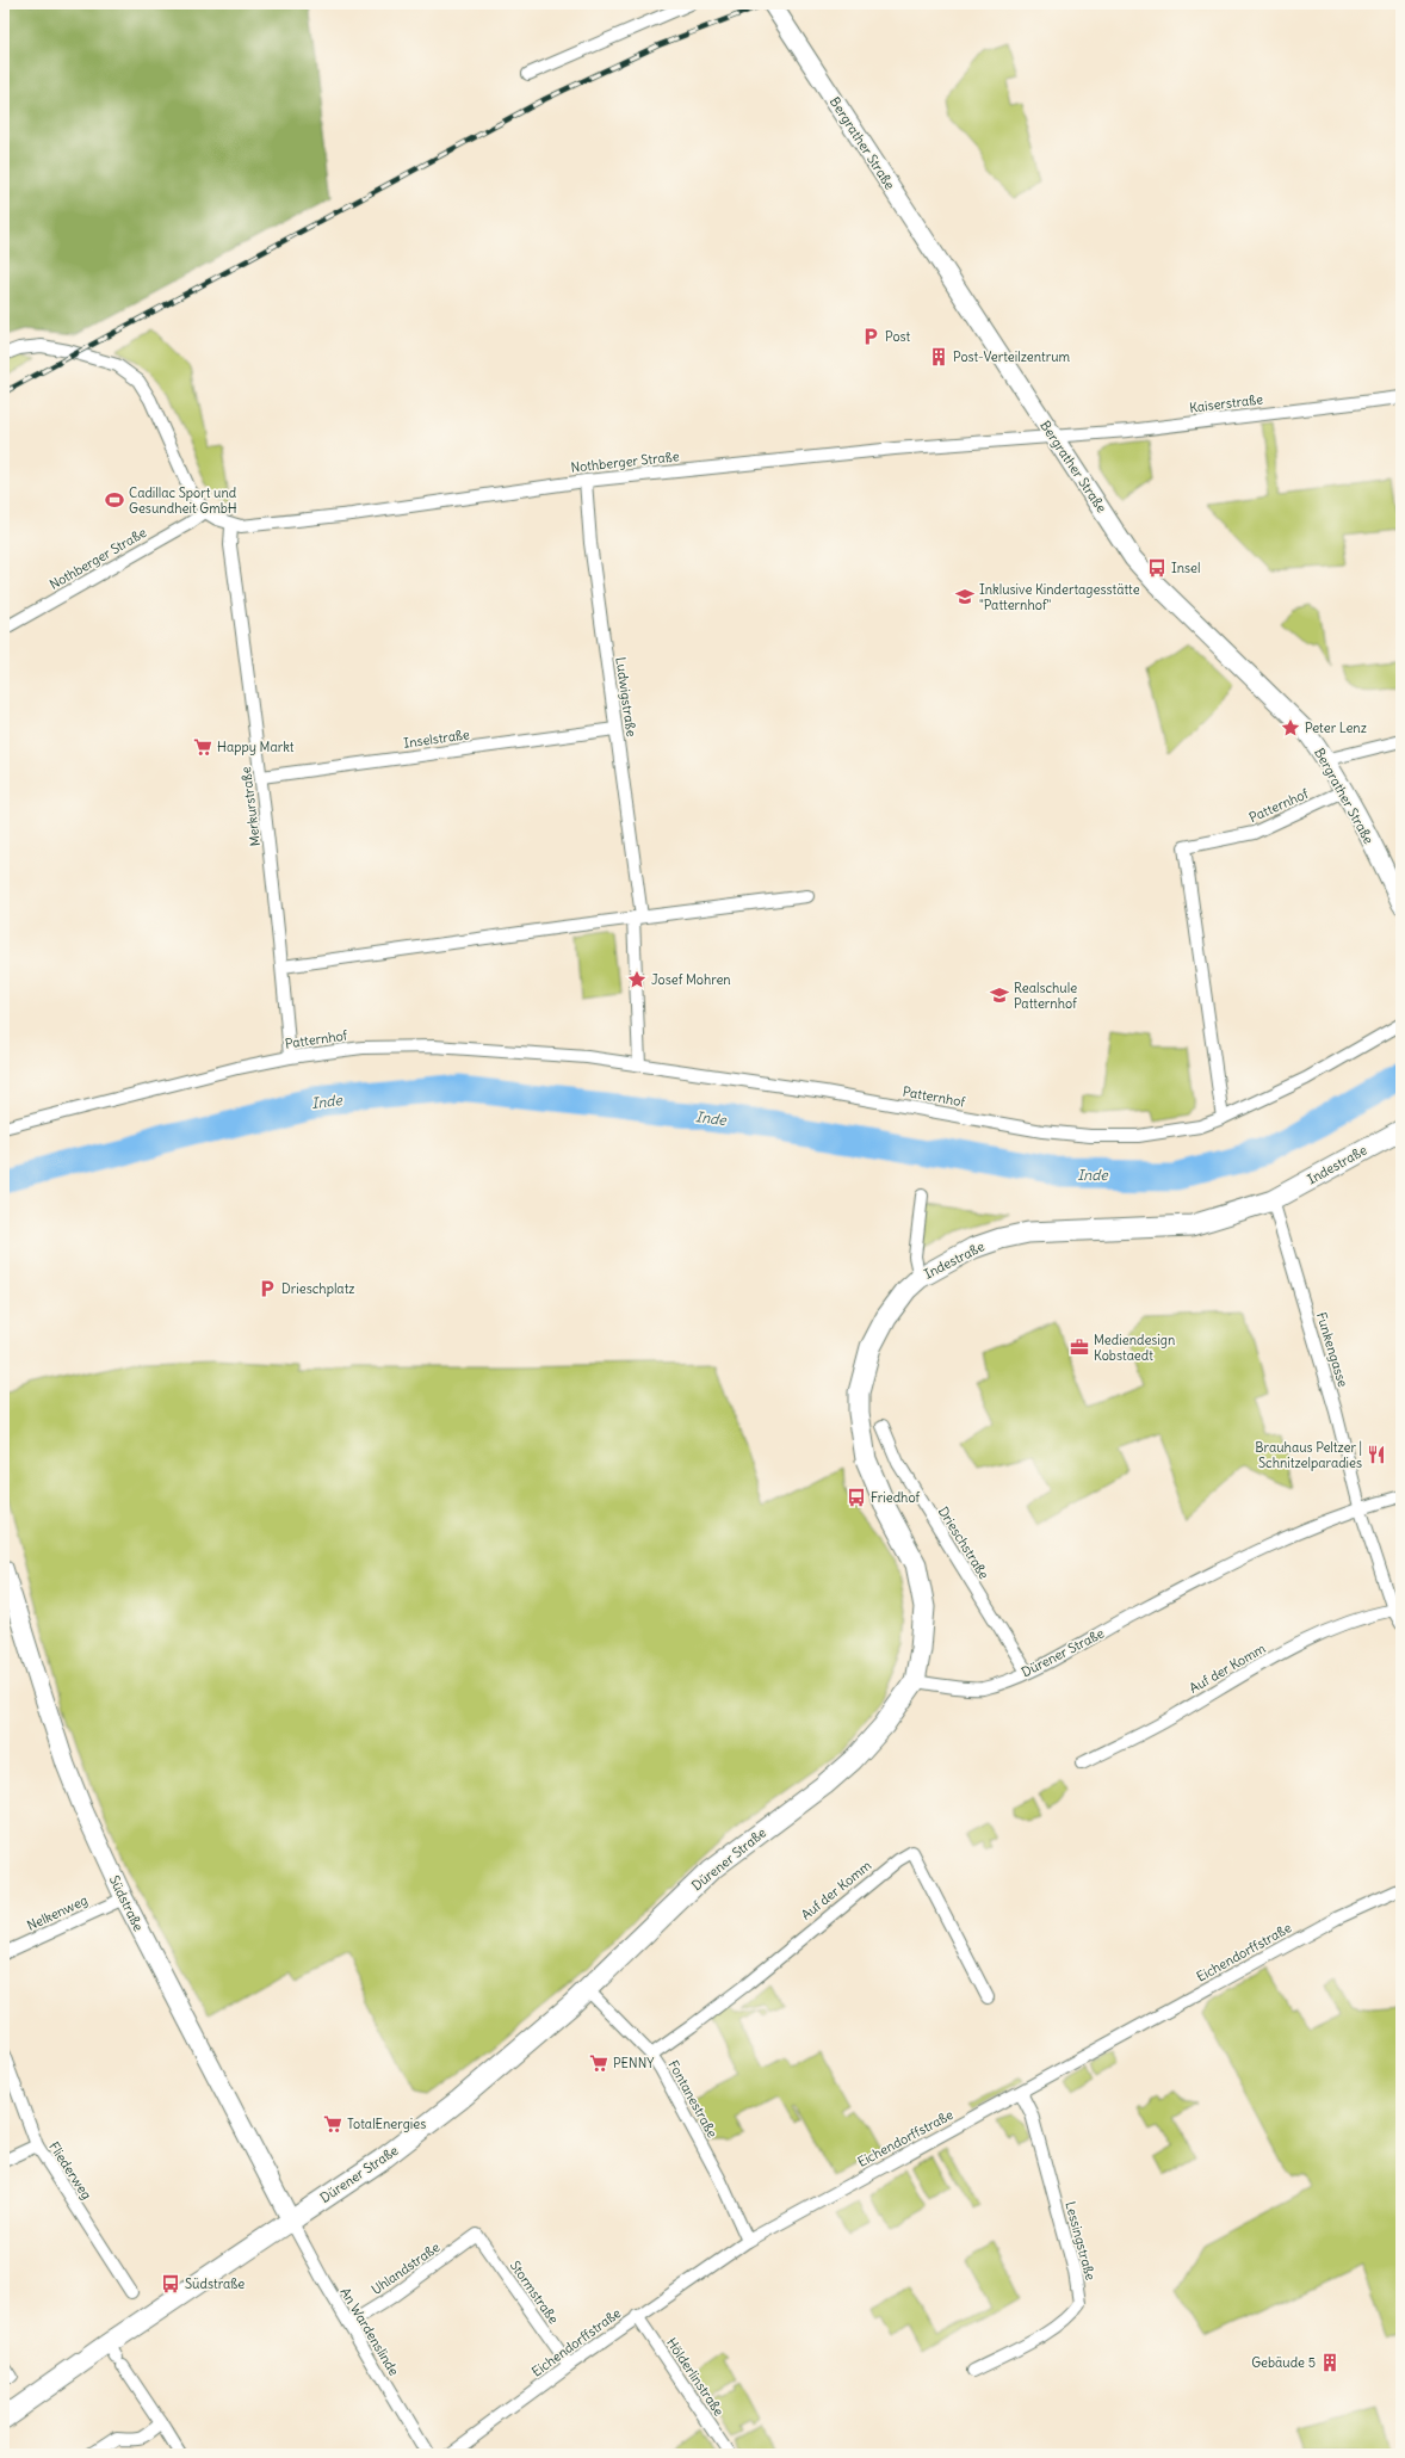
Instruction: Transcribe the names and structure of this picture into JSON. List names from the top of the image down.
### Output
{
  "streets": {
    "main road": [
      "Bergrather Straße",
      "Indestraße",
      "Dürener Straße",
      "Südstraße"
    ],
    "street": [
      "Kaiserstraße",
      "Nothberger Straße",
      "Ludwigstraße",
      "Inselstraße",
      "Patternhof",
      "Merkurstraße",
      "Funkengasse",
      "Drieschstraße",
      "Auf der Komm",
      "Nelkenweg",
      "Eichendorffstraße",
      "Fontanestraße",
      "Fliederweg",
      "Lessingstraße",
      "Uhlandstraße",
      "Stormstraße",
      "An Wardenslinde",
      "Hölderlinstraße"
    ]
  },
  "crossings": [
    ["Bergrather Straße", "Kaiserstraße"],
    ["Bergrather Straße", "Nothberger Straße"],
    ["Bergrather Straße", "Patternhof"],
    ["Kaiserstraße", "Nothberger Straße"],
    ["Nothberger Straße", "Ludwigstraße"],
    ["Nothberger Straße", "Merkurstraße"],
    ["Ludwigstraße", "Inselstraße"],
    ["Inselstraße", "Merkurstraße"],
    ["Patternhof", "Merkurstraße"],
    ["Indestraße", "Funkengasse"],
    ["Indestraße", "Dürener Straße"],
    ["Funkengasse", "Dürener Straße"],
    ["Funkengasse", "Auf der Komm"],
    ["Drieschstraße", "Dürener Straße"],
    ["Dürener Straße", "Südstraße"],
    ["Dürener Straße", "Fontanestraße"],
    ["Dürener Straße", "An Wardenslinde"],
    ["Auf der Komm", "Fontanestraße"],
    ["Südstraße", "Nelkenweg"],
    ["Südstraße", "An Wardenslinde"],
    ["Eichendorffstraße", "Fontanestraße"],
    ["Eichendorffstraße", "Lessingstraße"],
    ["Eichendorffstraße", "Stormstraße"],
    ["Eichendorffstraße", "Hölderlinstraße"],
    ["Uhlandstraße", "Stormstraße"],
    ["Uhlandstraße", "An Wardenslinde"]
  ],
  "water": ["Inde"],
  "places": {
    "parking": ["Post", "Drieschplatz"],
    "building": ["Post-Verteilzentrum", "Gebäude 5"],
    "sports": ["Cadillac Sport und Gesundheit GmbH"],
    "bus stop": ["Insel", "Friedhof", "Südstraße"],
    "school or university": ["Inklusive Kindertagesstätte \"Patternhof\"", "Realschule Patternhof"],
    "place": ["Peter Lenz", "Josef Mohren"],
    "supermarket": ["Happy Markt", "PENNY", "TotalEnergies"],
    "office": ["Mediendesign Kobstaedt"],
    "restaurant": ["Brauhaus Peltzer | Schnitzelparadies"]
  }
}
